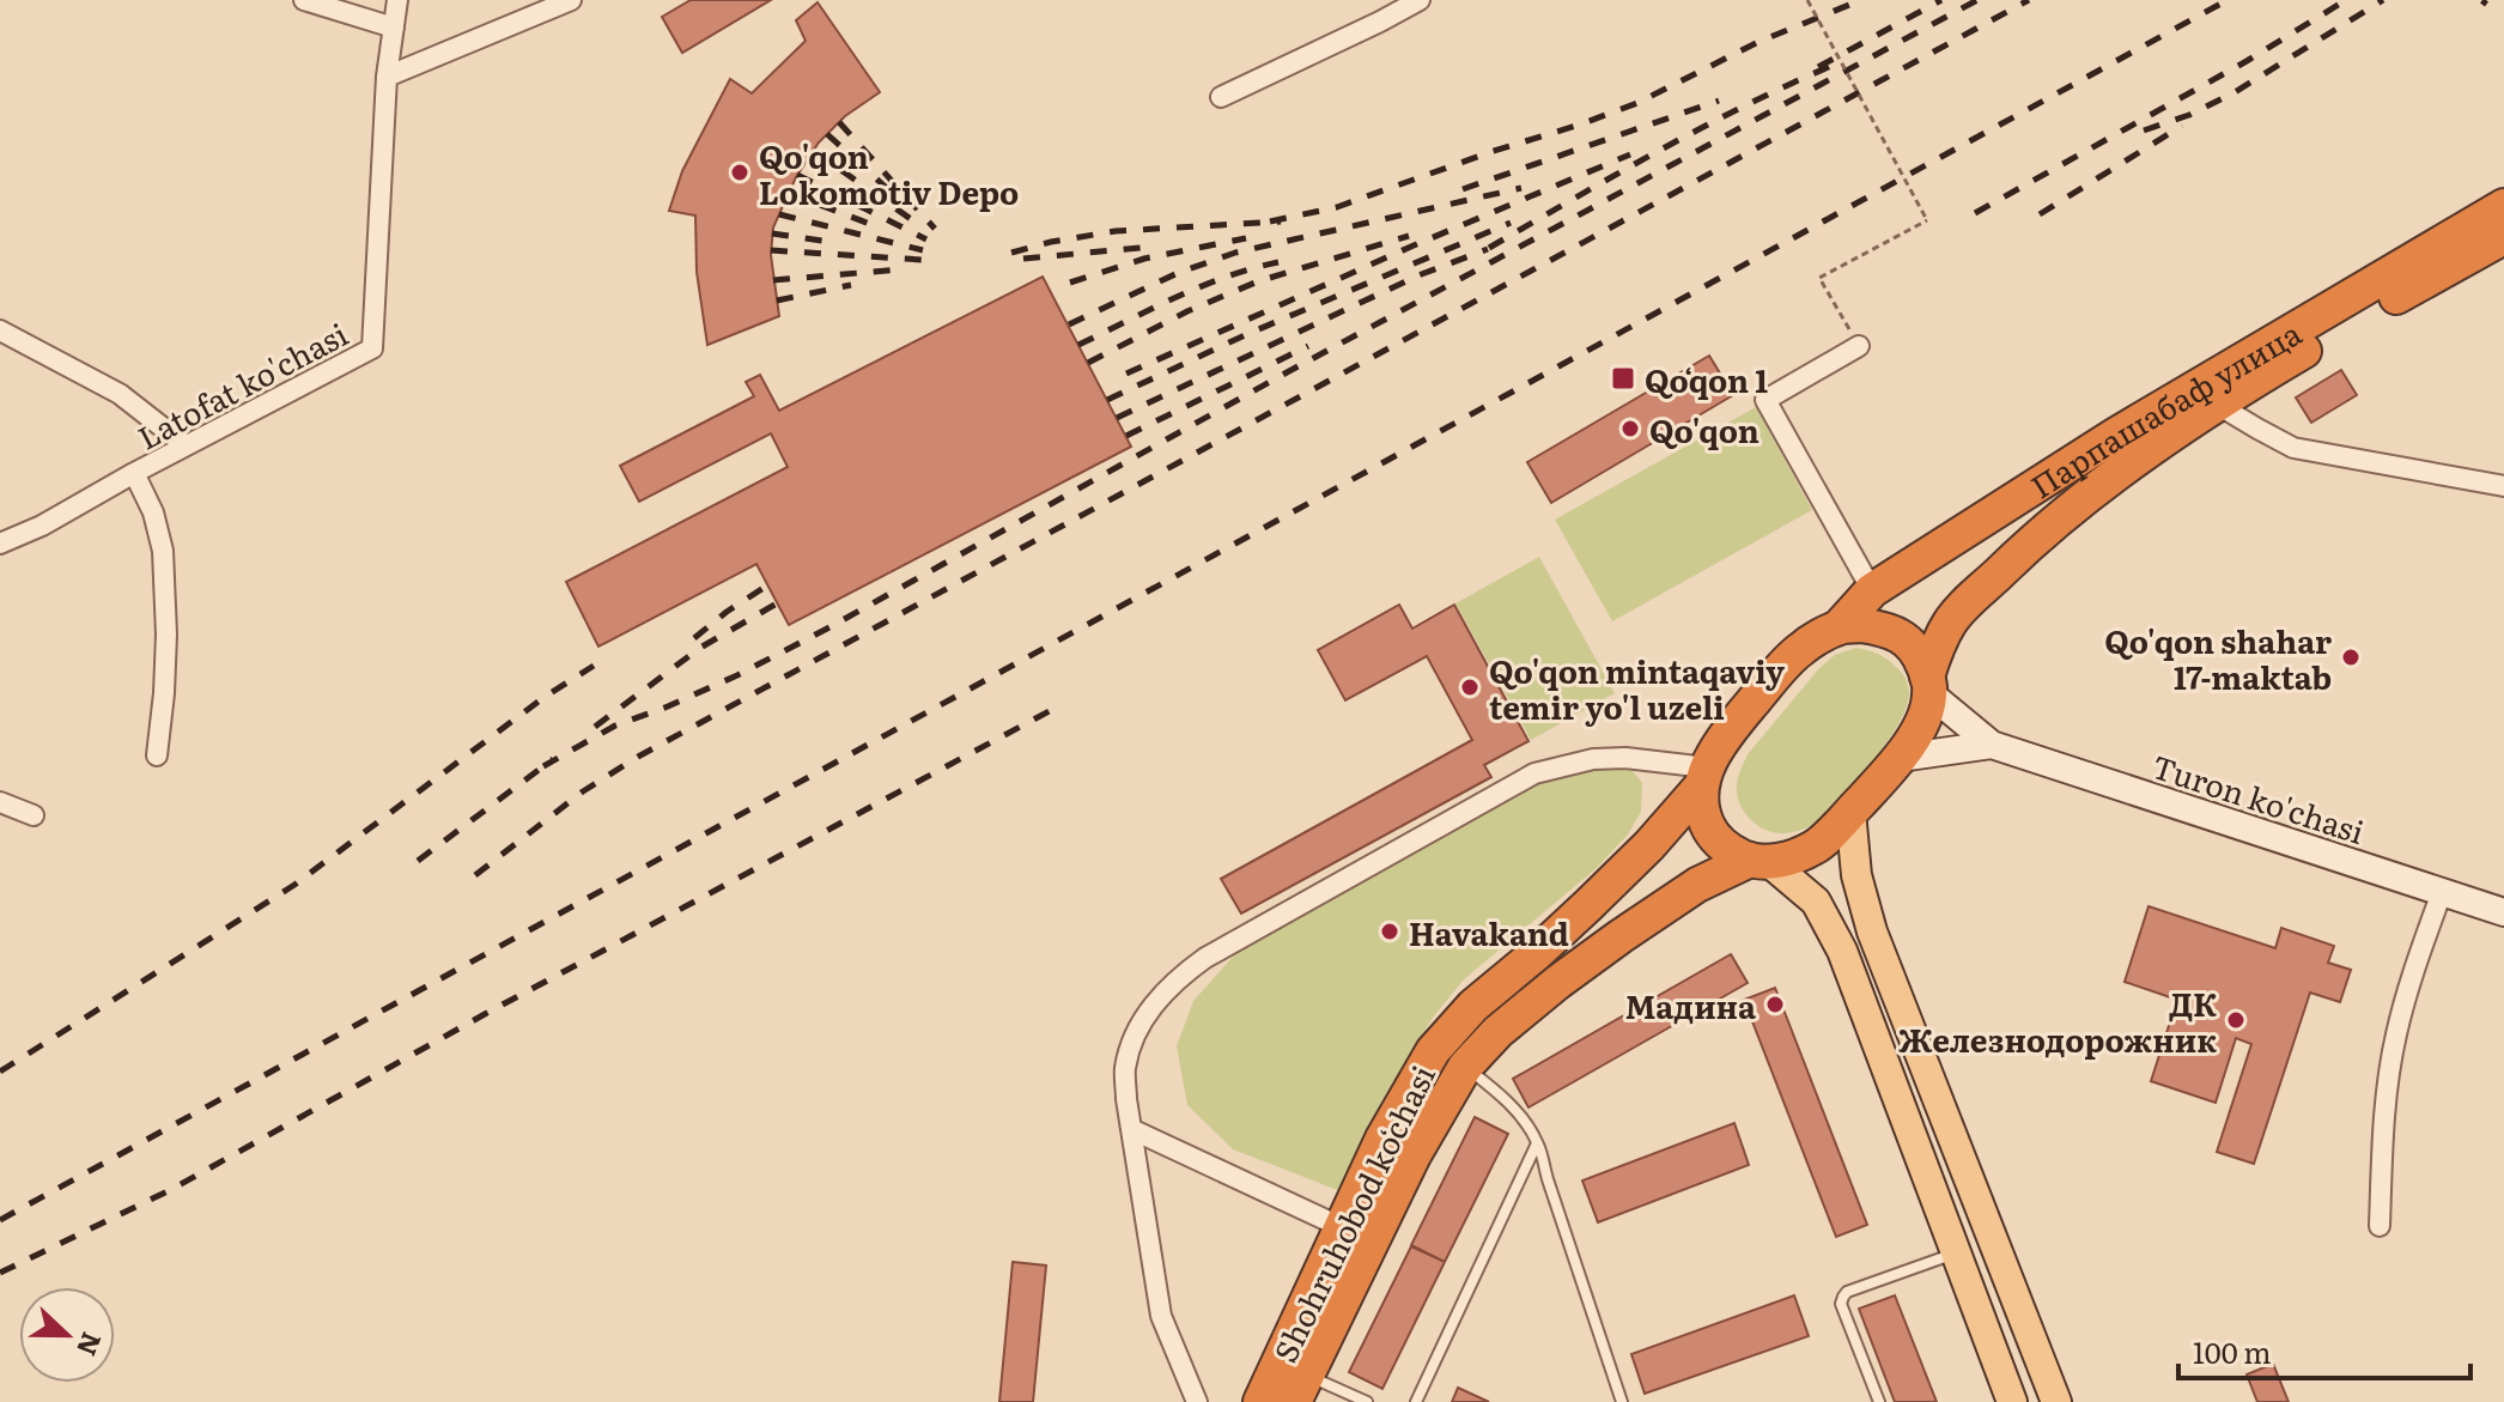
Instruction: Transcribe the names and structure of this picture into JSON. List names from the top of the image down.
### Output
{
  "streets": {
    "highway": ["Парпашабаф улица", "Shohruhobod koʻchasi"],
    "main road": ["Turon ko'chasi"],
    "street": ["Latofat ko'chasi"]
  },
  "crossings": [
    ["Парпашабаф улица", "Turon ko'chasi"],
    ["Парпашабаф улица", "Shohruhobod koʻchasi"],
    ["Turon ko'chasi", "Shohruhobod koʻchasi"]
  ],
  "places": {
    "other": [
      "Qo'qon Lokomotiv Depo",
      "Qo'qon",
      "Qo'qon shahar 17-maktab",
      "Qo'qon mintaqaviy temir yo'l uzeli",
      "Havakand",
      "Мадина",
      "ДК Железнодорожник"
    ],
    "transit": ["Qoʻqon 1"]
  },
  "scale_bar": "100 m",
  "north": "right"
}
